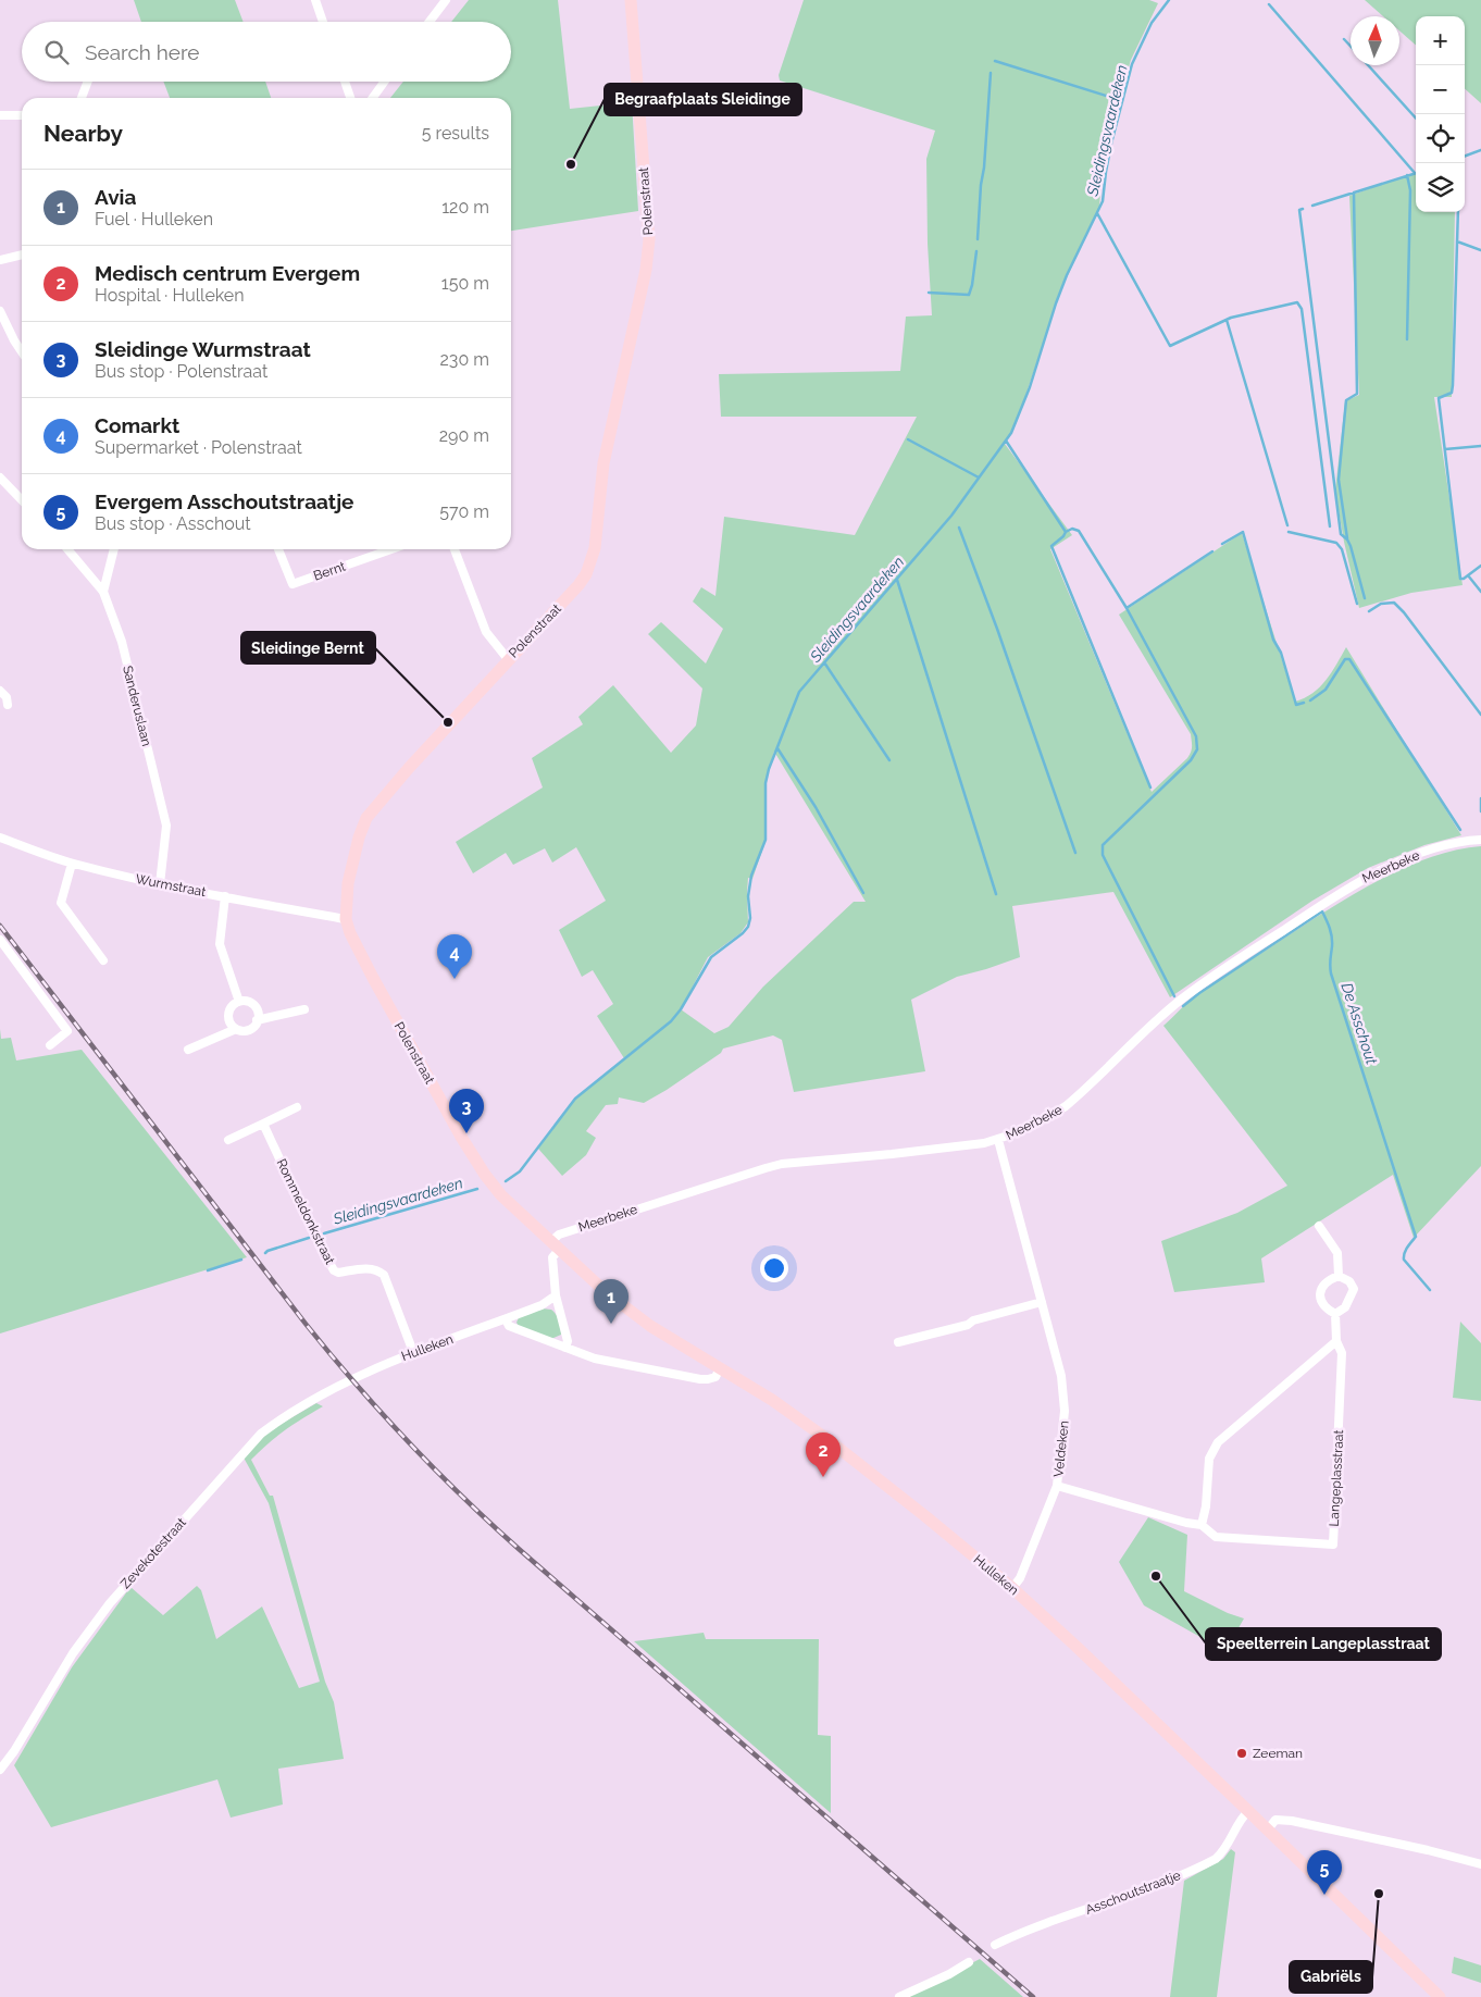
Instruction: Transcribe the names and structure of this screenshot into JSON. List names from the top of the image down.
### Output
{
  "streets": {
    "main road": ["Polenstraat", "Hulleken"],
    "street": [
      "Bernt",
      "Sanderuslaan",
      "Meerbeke",
      "Wurmstraat",
      "Rommeldonkstraat",
      "Veldeken",
      "Langeplasstraat",
      "Zevekotestraat",
      "Asschoutstraatje"
    ]
  },
  "crossings": [
    ["Polenstraat", "Wurmstraat"],
    ["Polenstraat", "Hulleken"],
    ["Sanderuslaan", "Wurmstraat"],
    ["Meerbeke", "Hulleken"],
    ["Meerbeke", "Veldeken"],
    ["Rommeldonkstraat", "Hulleken"],
    ["Hulleken", "Veldeken"],
    ["Hulleken", "Zevekotestraat"],
    ["Hulleken", "Asschoutstraatje"],
    ["Veldeken", "Langeplasstraat"]
  ],
  "water": ["Sleidingsvaardeken", "De Asschout"],
  "places": [
    "Begraafplaats Sleidinge",
    "Sleidinge Bernt",
    "Speelterrein Langeplasstraat",
    "Zeeman",
    "Gabriëls"
  ],
  "north": "top",
  "page": {
    "map_buttons": ["+", "−"],
    "search": "Search here",
    "heading": ["Nearby", "5 results"],
    "list": [
      {
        "mark": "1",
        "name": "Avia",
        "note": "Fuel · Hulleken",
        "value": "120 m"
      },
      {
        "mark": "2",
        "name": "Medisch centrum Evergem",
        "note": "Hospital · Hulleken",
        "value": "150 m"
      },
      {
        "mark": "3",
        "name": "Sleidinge Wurmstraat",
        "note": "Bus stop · Polenstraat",
        "value": "230 m"
      },
      {
        "mark": "4",
        "name": "Comarkt",
        "note": "Supermarket · Polenstraat",
        "value": "290 m"
      },
      {
        "mark": "5",
        "name": "Evergem Asschoutstraatje",
        "note": "Bus stop · Asschout",
        "value": "570 m"
      }
    ],
    "pins": [
      "4",
      "3",
      "1",
      "2",
      "5"
    ]
  }
}
